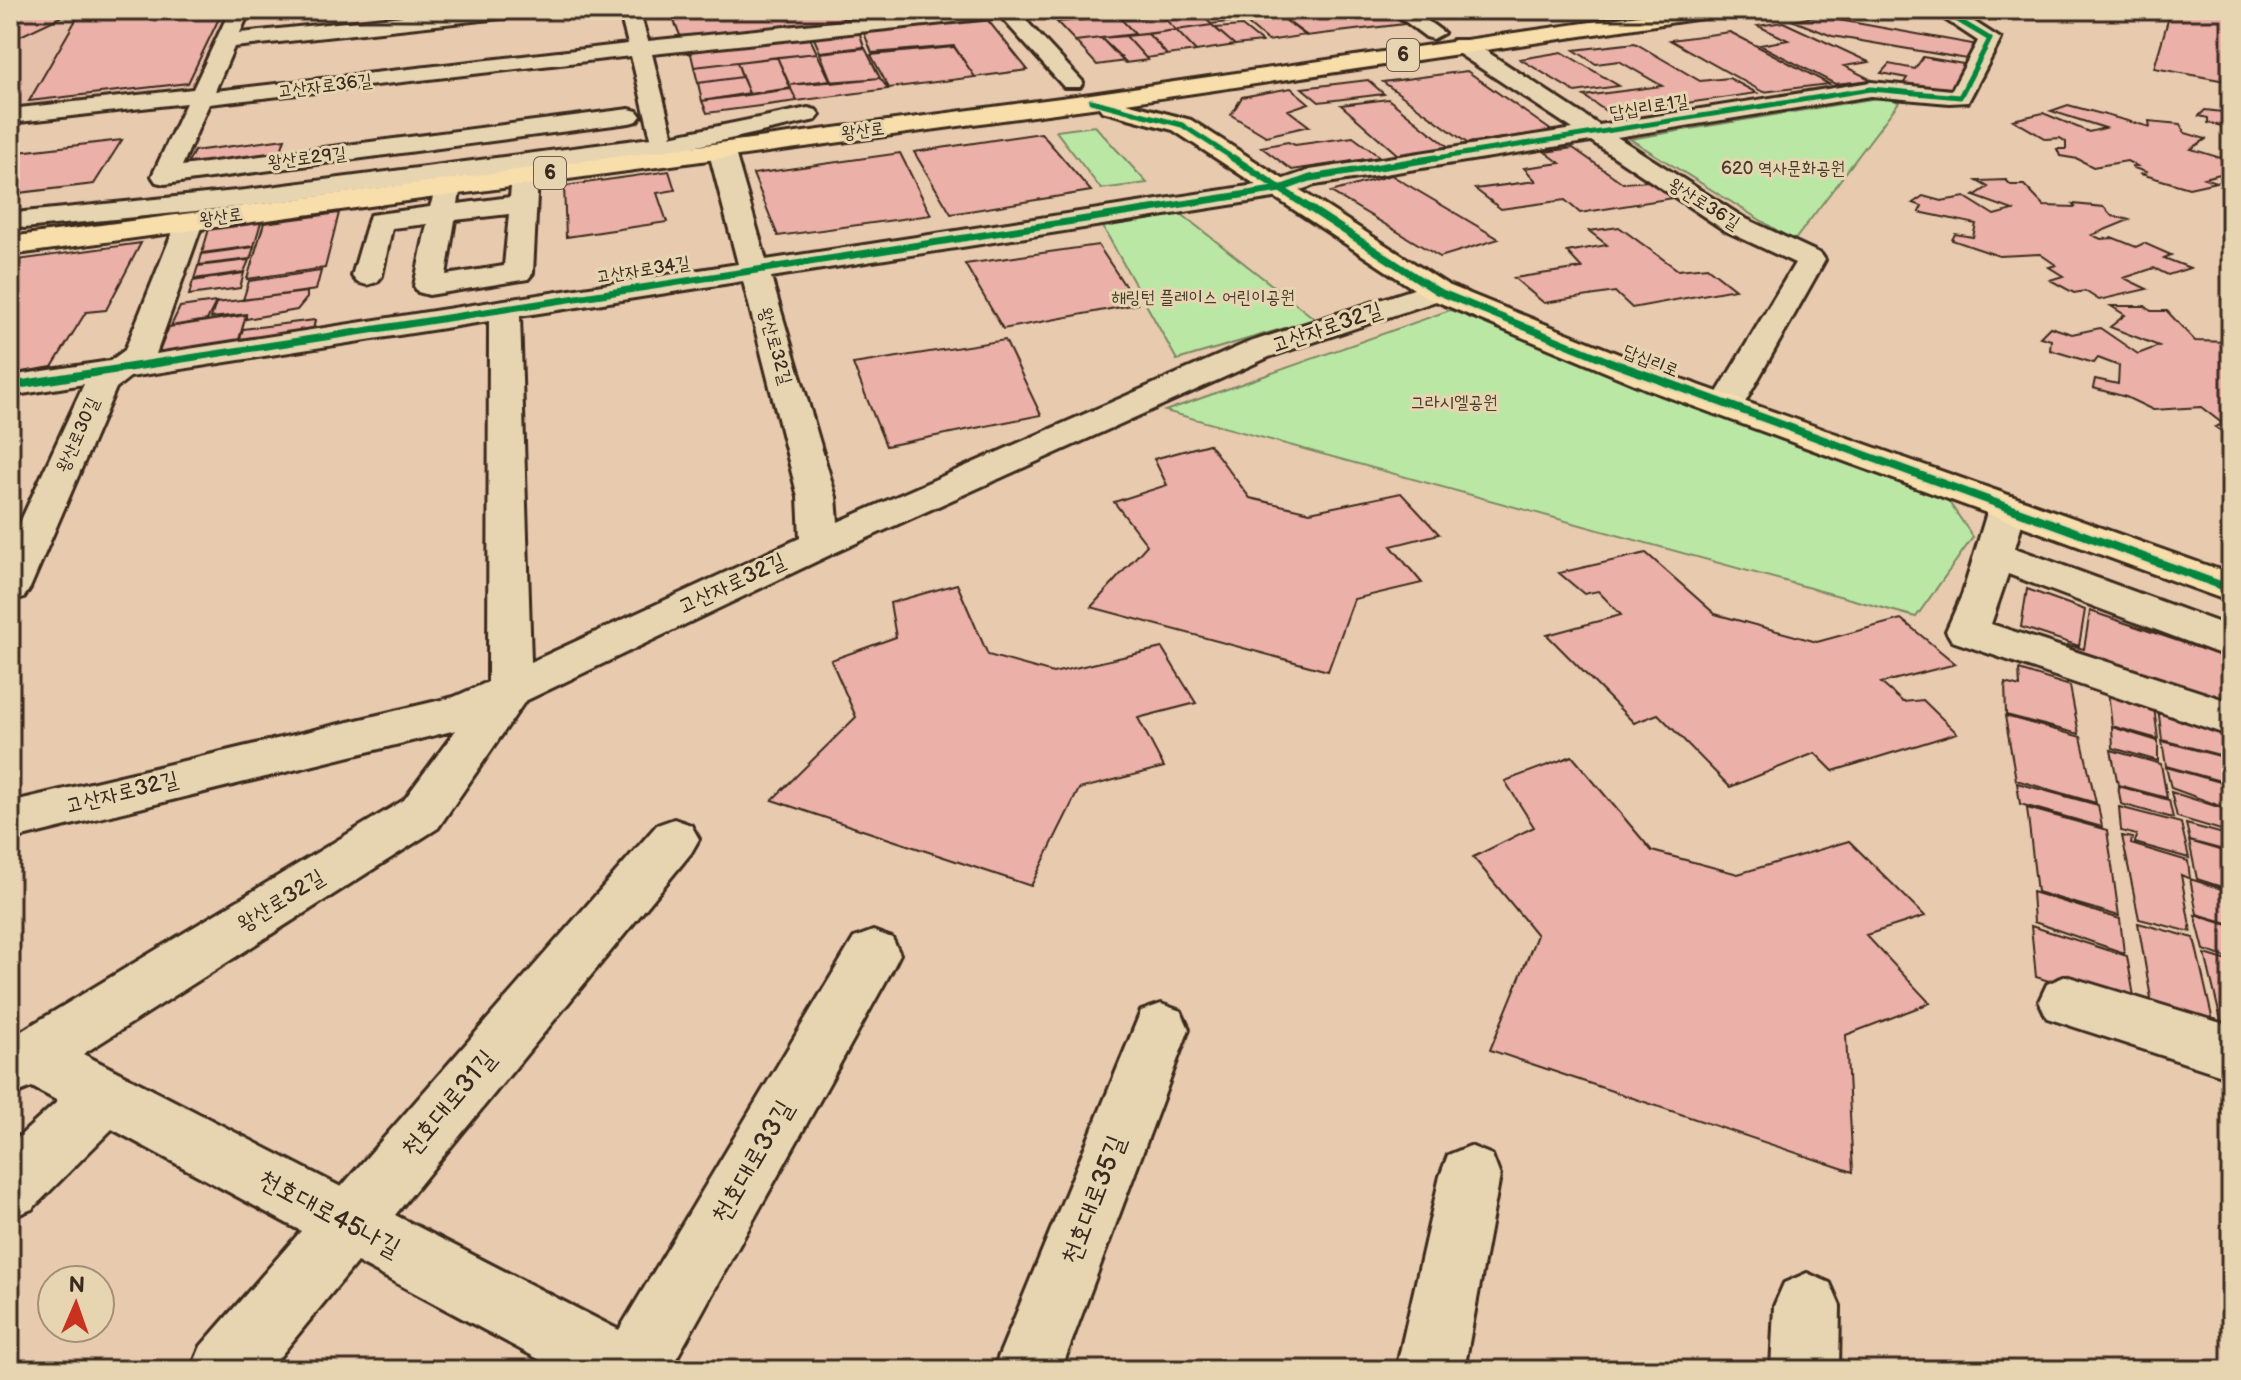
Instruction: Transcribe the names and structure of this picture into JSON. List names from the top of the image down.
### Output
{
  "streets": {
    "main road": ["6", "왕산로", "답십리로"],
    "street": [
      "고산자로36길",
      "답십리로1길",
      "왕산로29길",
      "왕산로36길",
      "고산자로34길",
      "고산자로32길",
      "왕산로32길",
      "왕산로30길",
      "천호대로31길",
      "천호대로33길",
      "천호대로35길",
      "천호대로45나길"
    ]
  },
  "crossings": [
    ["고산자로36길", "왕산로29길"],
    ["답십리로1길", "왕산로36길"],
    ["답십리로1길", "고산자로34길"],
    ["답십리로1길", "답십리로"],
    ["왕산로", "왕산로36길"],
    ["왕산로", "왕산로32길"],
    ["왕산로", "답십리로"],
    ["왕산로", "왕산로30길"],
    ["왕산로36길", "답십리로"],
    ["고산자로34길", "왕산로32길"],
    ["고산자로34길", "답십리로"],
    ["고산자로34길", "왕산로30길"],
    ["고산자로32길", "왕산로32길"],
    ["고산자로32길", "답십리로"],
    ["왕산로32길", "천호대로45나길"],
    ["천호대로31길", "천호대로45나길"]
  ],
  "parks": ["620 역사문화공원", "해링턴 플레이스 어린이공원", "그라시엘공원"],
  "north": "top"
}
